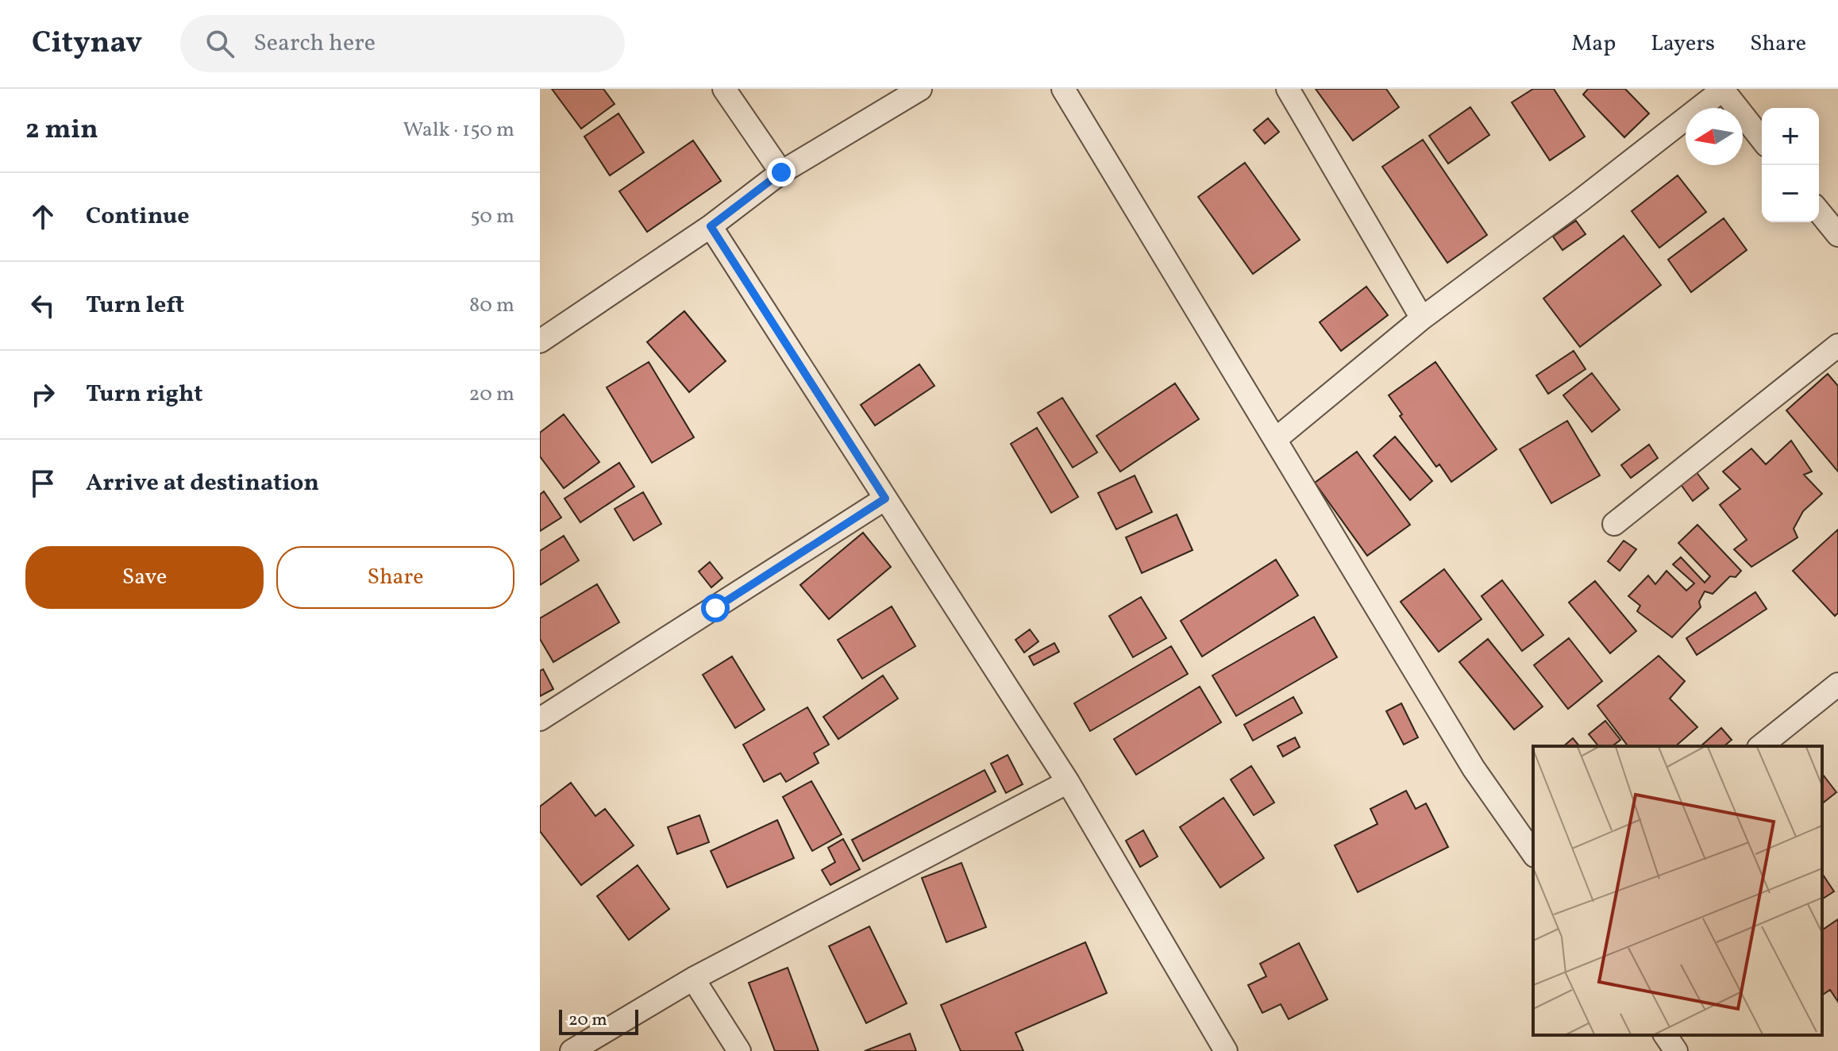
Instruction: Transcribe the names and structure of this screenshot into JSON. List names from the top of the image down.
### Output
{
  "scale_bar": "20 m",
  "north": "left",
  "page": {
    "header": "Citynav",
    "search": "Search here",
    "nav": ["Map", "Layers", "Share"],
    "heading": ["2 min", "Walk · 150 m"],
    "map_buttons": ["+", "−"],
    "list": [
      ["Continue", "50 m"],
      ["Turn left", "80 m"],
      ["Turn right", "20 m"],
      "Arrive at destination"
    ],
    "buttons": ["Save", "Share"],
    "scale": "20 m"
  }
}
